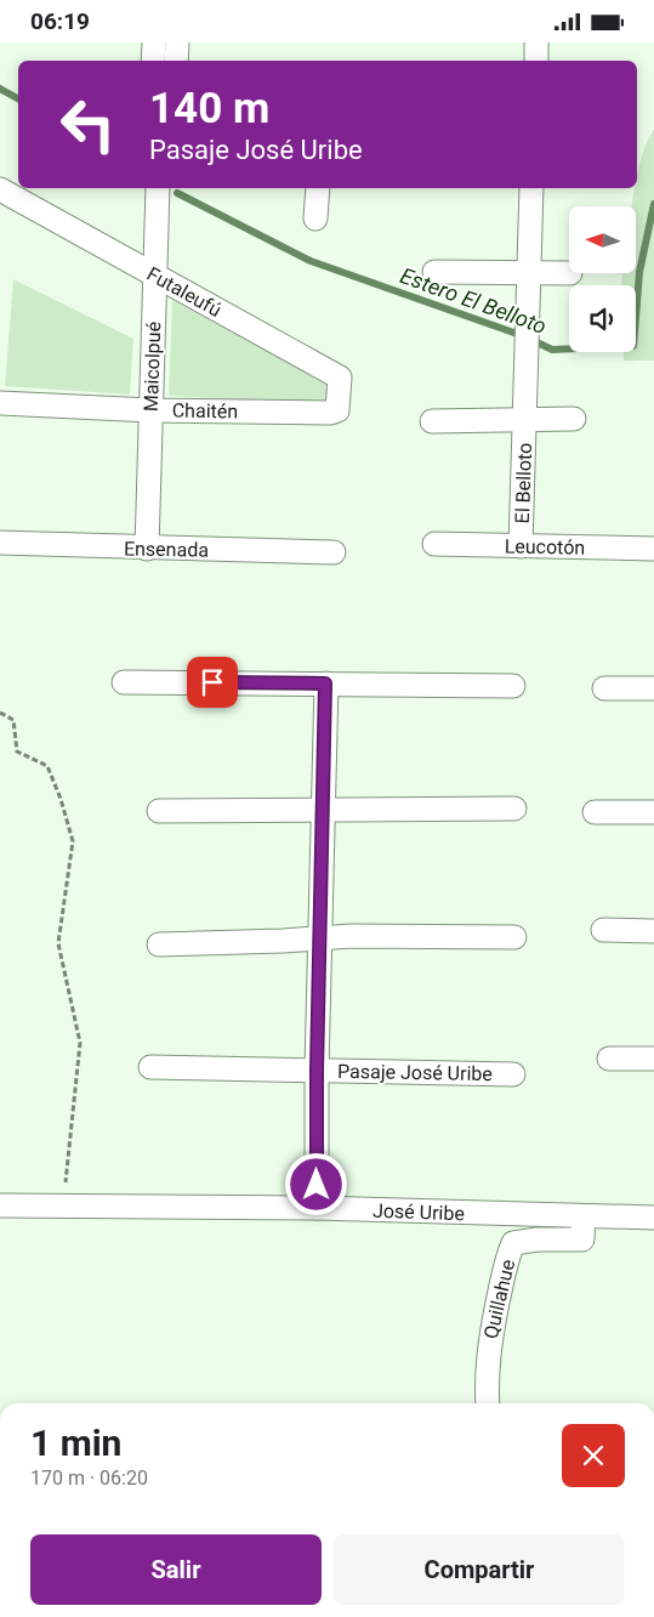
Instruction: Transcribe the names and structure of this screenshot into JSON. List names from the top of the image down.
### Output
{
  "streets": {
    "street": [
      "Futaleufú",
      "Maicolpué",
      "Chaitén",
      "El Belloto",
      "Leucotón",
      "Ensenada",
      "Pasaje José Uribe",
      "José Uribe",
      "Quillahue"
    ]
  },
  "crossings": [
    ["Futaleufú", "Maicolpué"],
    ["Futaleufú", "Chaitén"],
    ["Maicolpué", "Chaitén"],
    ["Maicolpué", "Ensenada"],
    ["El Belloto", "Leucotón"],
    ["Pasaje José Uribe", "José Uribe"],
    ["José Uribe", "Quillahue"]
  ],
  "water": ["Estero El Belloto"],
  "north": "left",
  "page": {
    "status": "06:19",
    "turn": ["140 m", "Pasaje José Uribe"],
    "heading": ["1 min", "170 m · 06:20"],
    "buttons": ["Salir", "Compartir"]
  }
}
